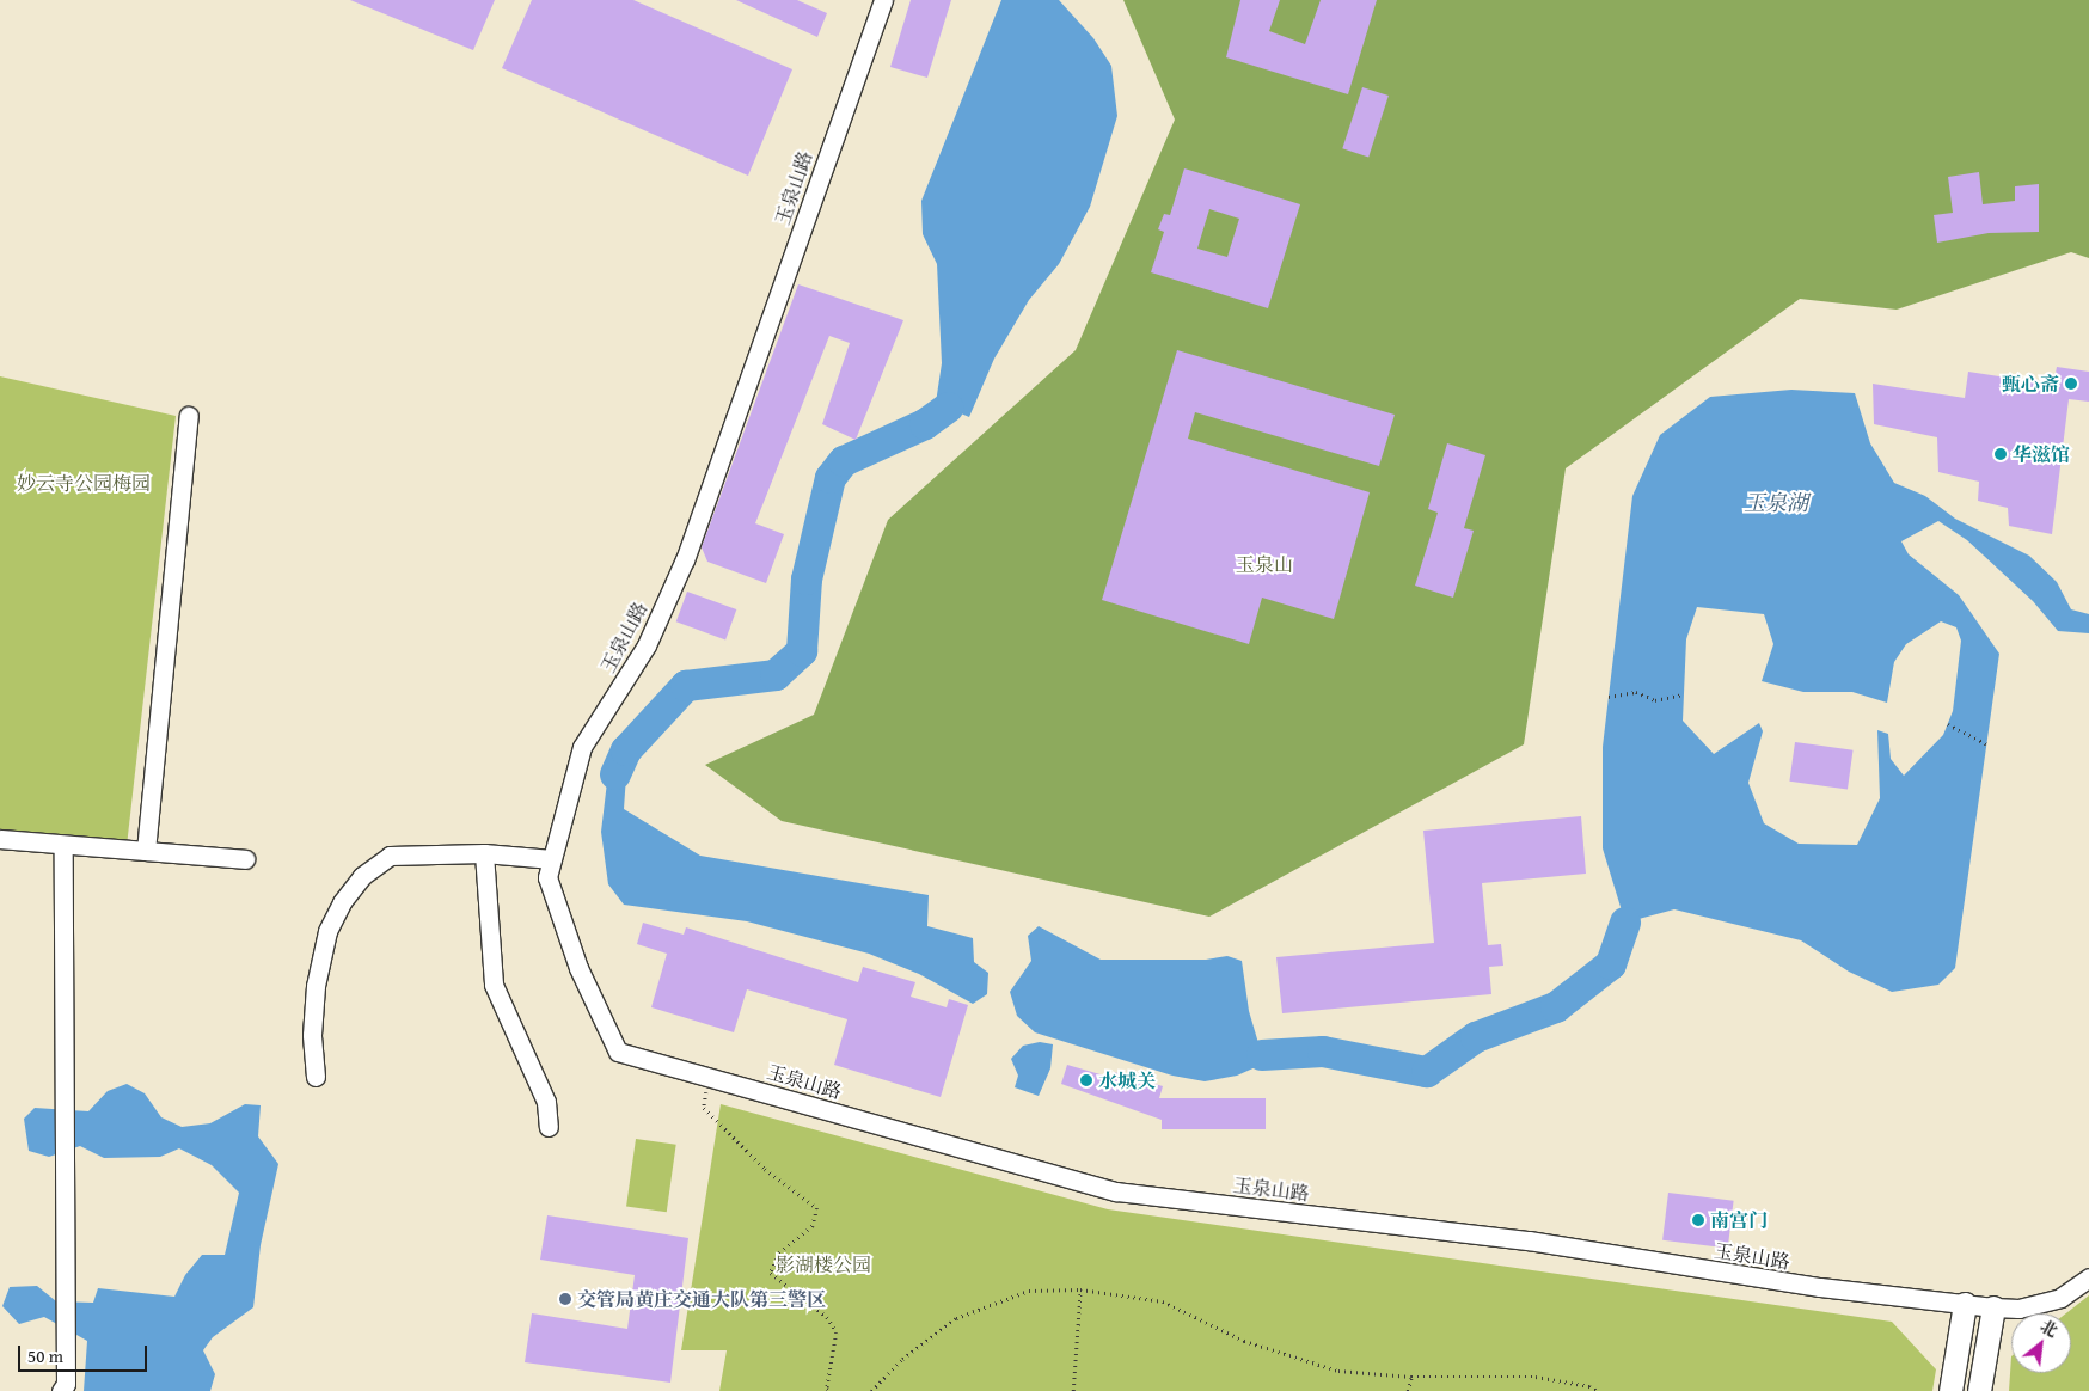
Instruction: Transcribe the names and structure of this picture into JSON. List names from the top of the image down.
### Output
{
  "streets": {
    "street": ["玉泉山路"]
  },
  "water": ["玉泉湖"],
  "parks": ["妙云寺公园梅园", "玉泉山", "影湖楼公园"],
  "places": [
    "甄心斋",
    "华滋馆",
    "水城关",
    "南宫门",
    "交管局黄庄交通大队第三警区"
  ],
  "scale_bar": "50 m",
  "north": "top right"
}
